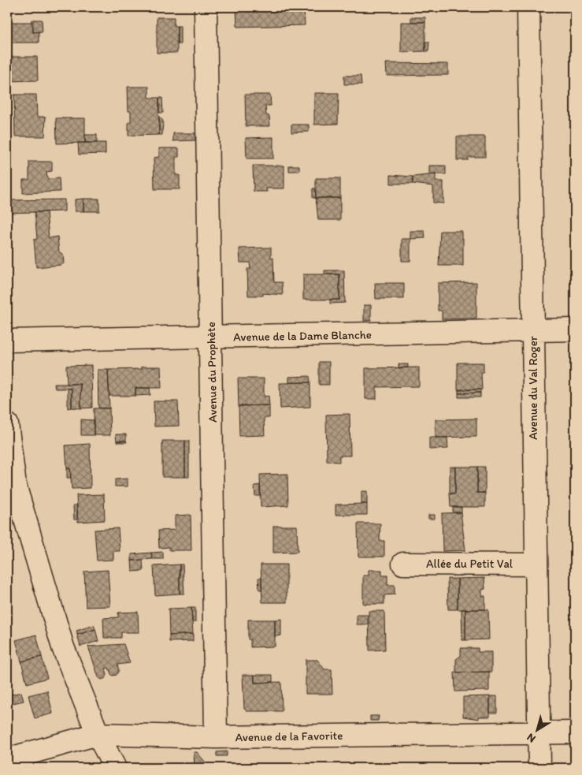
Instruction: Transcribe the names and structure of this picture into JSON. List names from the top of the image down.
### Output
{
  "streets": {
    "street": [
      "Avenue de la Dame Blanche",
      "Avenue du Prophète",
      "Avenue du Val Roger",
      "Allée du Petit Val",
      "Avenue de la Favorite"
    ]
  },
  "crossings": [
    ["Avenue de la Dame Blanche", "Avenue du Prophète"],
    ["Avenue de la Dame Blanche", "Avenue du Val Roger"],
    ["Avenue du Prophète", "Avenue de la Favorite"],
    ["Avenue du Val Roger", "Allée du Petit Val"],
    ["Avenue du Val Roger", "Avenue de la Favorite"]
  ],
  "north": "bottom left"
}
